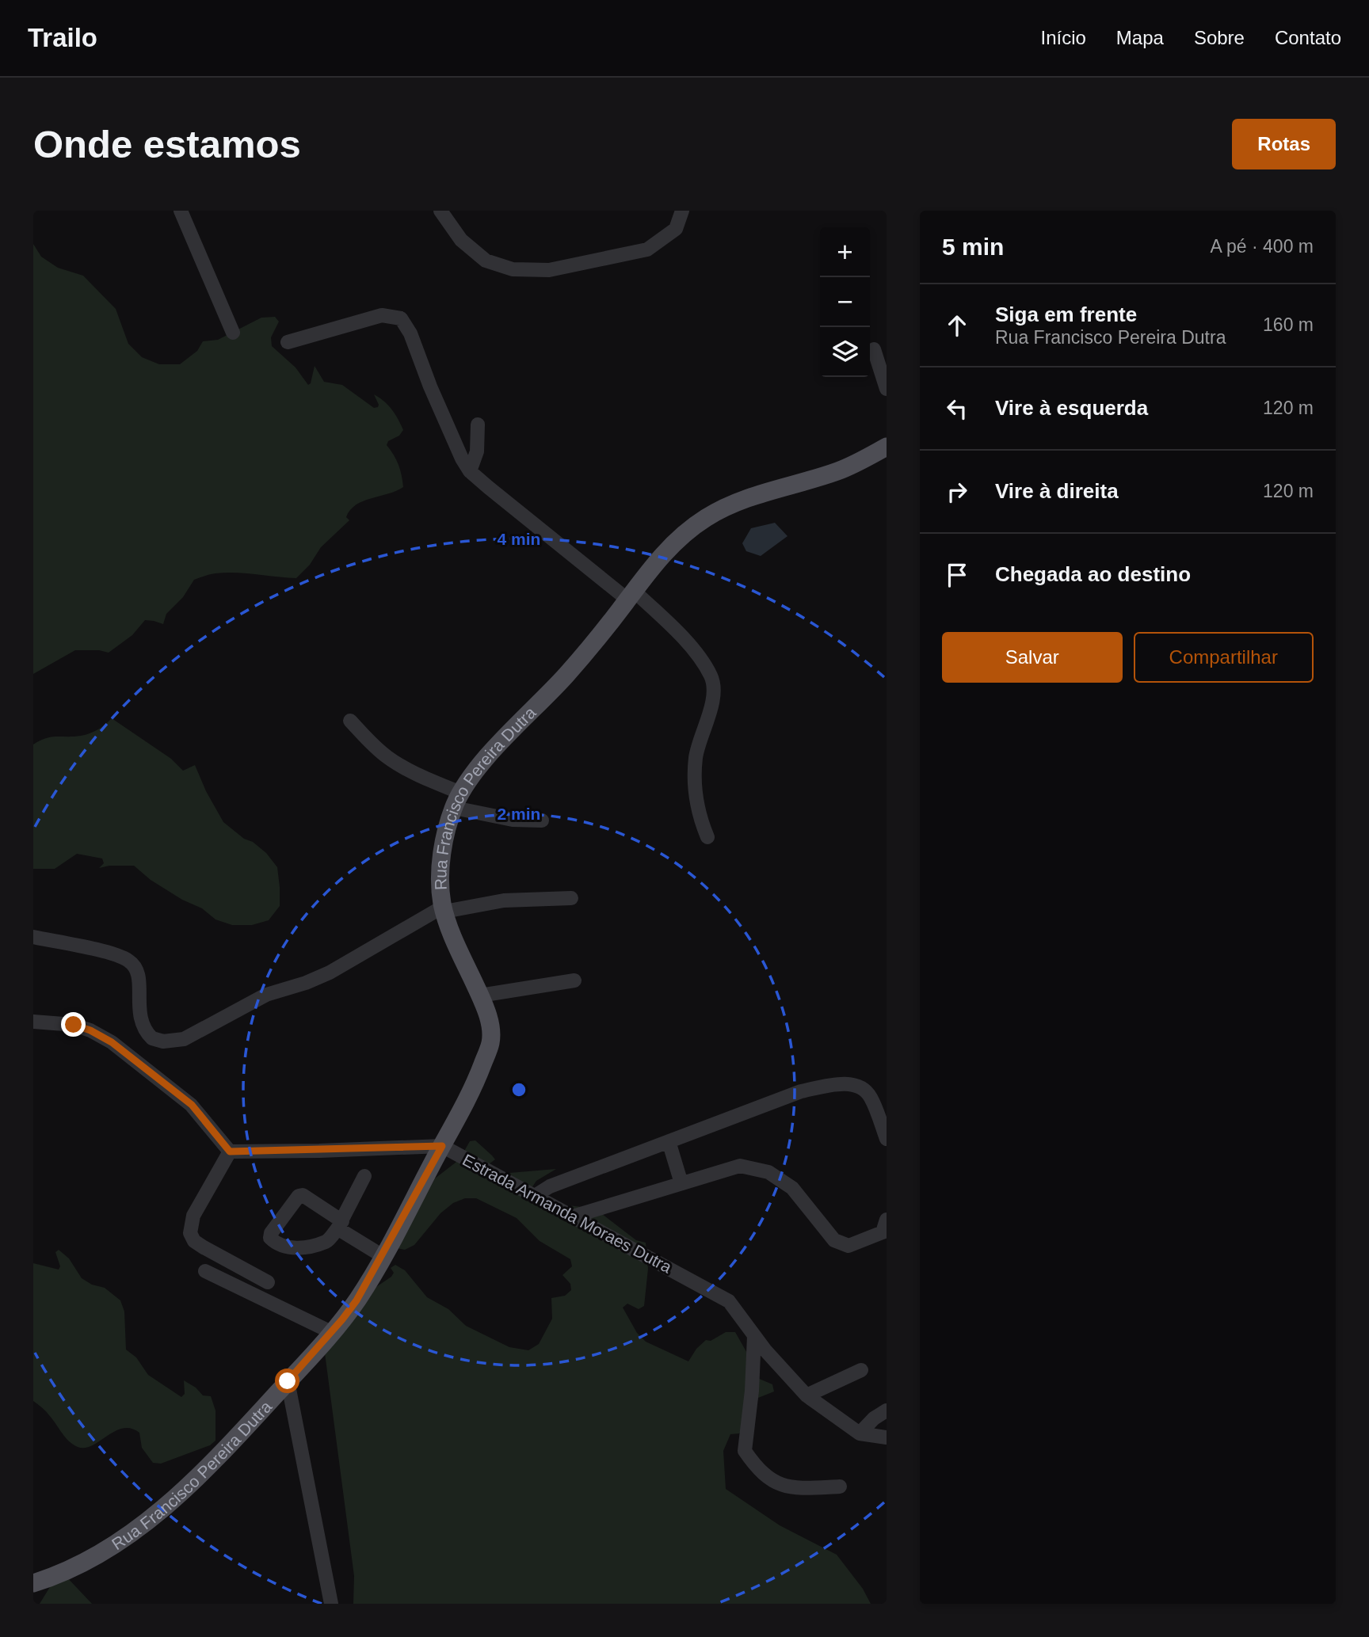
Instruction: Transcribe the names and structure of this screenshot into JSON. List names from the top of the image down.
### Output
{
  "streets": {
    "main road": ["Rua Francisco Pereira Dutra"],
    "street": ["Estrada Armanda Moraes Dutra"]
  },
  "crossings": [
    ["Rua Francisco Pereira Dutra", "Estrada Armanda Moraes Dutra"]
  ],
  "page": {
    "header": "Trailo",
    "nav": [
      "Início",
      "Mapa",
      "Sobre",
      "Contato"
    ],
    "buttons": [
      "Rotas",
      ["Salvar", "Compartilhar"]
    ],
    "title": "Onde estamos",
    "heading": ["5 min", "A pé · 400 m"],
    "map_buttons": ["+", "−"],
    "list": [
      ["Siga em frente", "Rua Francisco Pereira Dutra", "160 m"],
      ["Vire à esquerda", "120 m"],
      ["Vire à direita", "120 m"],
      "Chegada ao destino"
    ]
  },
  "rings": ["4 min", "2 min"]
}
